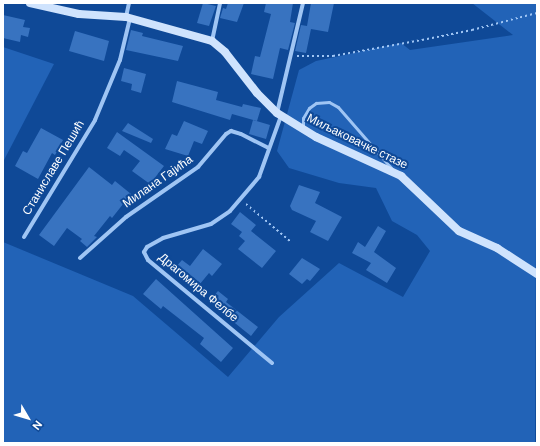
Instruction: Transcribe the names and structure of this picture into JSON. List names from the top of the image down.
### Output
{
  "streets": {
    "street": [
      "Миљаковачке стазе",
      "Станиславе Пешић",
      "Милана Гајића",
      "Драгомира Фелбе"
    ]
  },
  "crossings": [
    ["Миљаковачке стазе", "Станиславе Пешић"],
    ["Миљаковачке стазе", "Драгомира Фелбе"],
    ["Милана Гајића", "Драгомира Фелбе"]
  ],
  "north": "bottom right"
}
